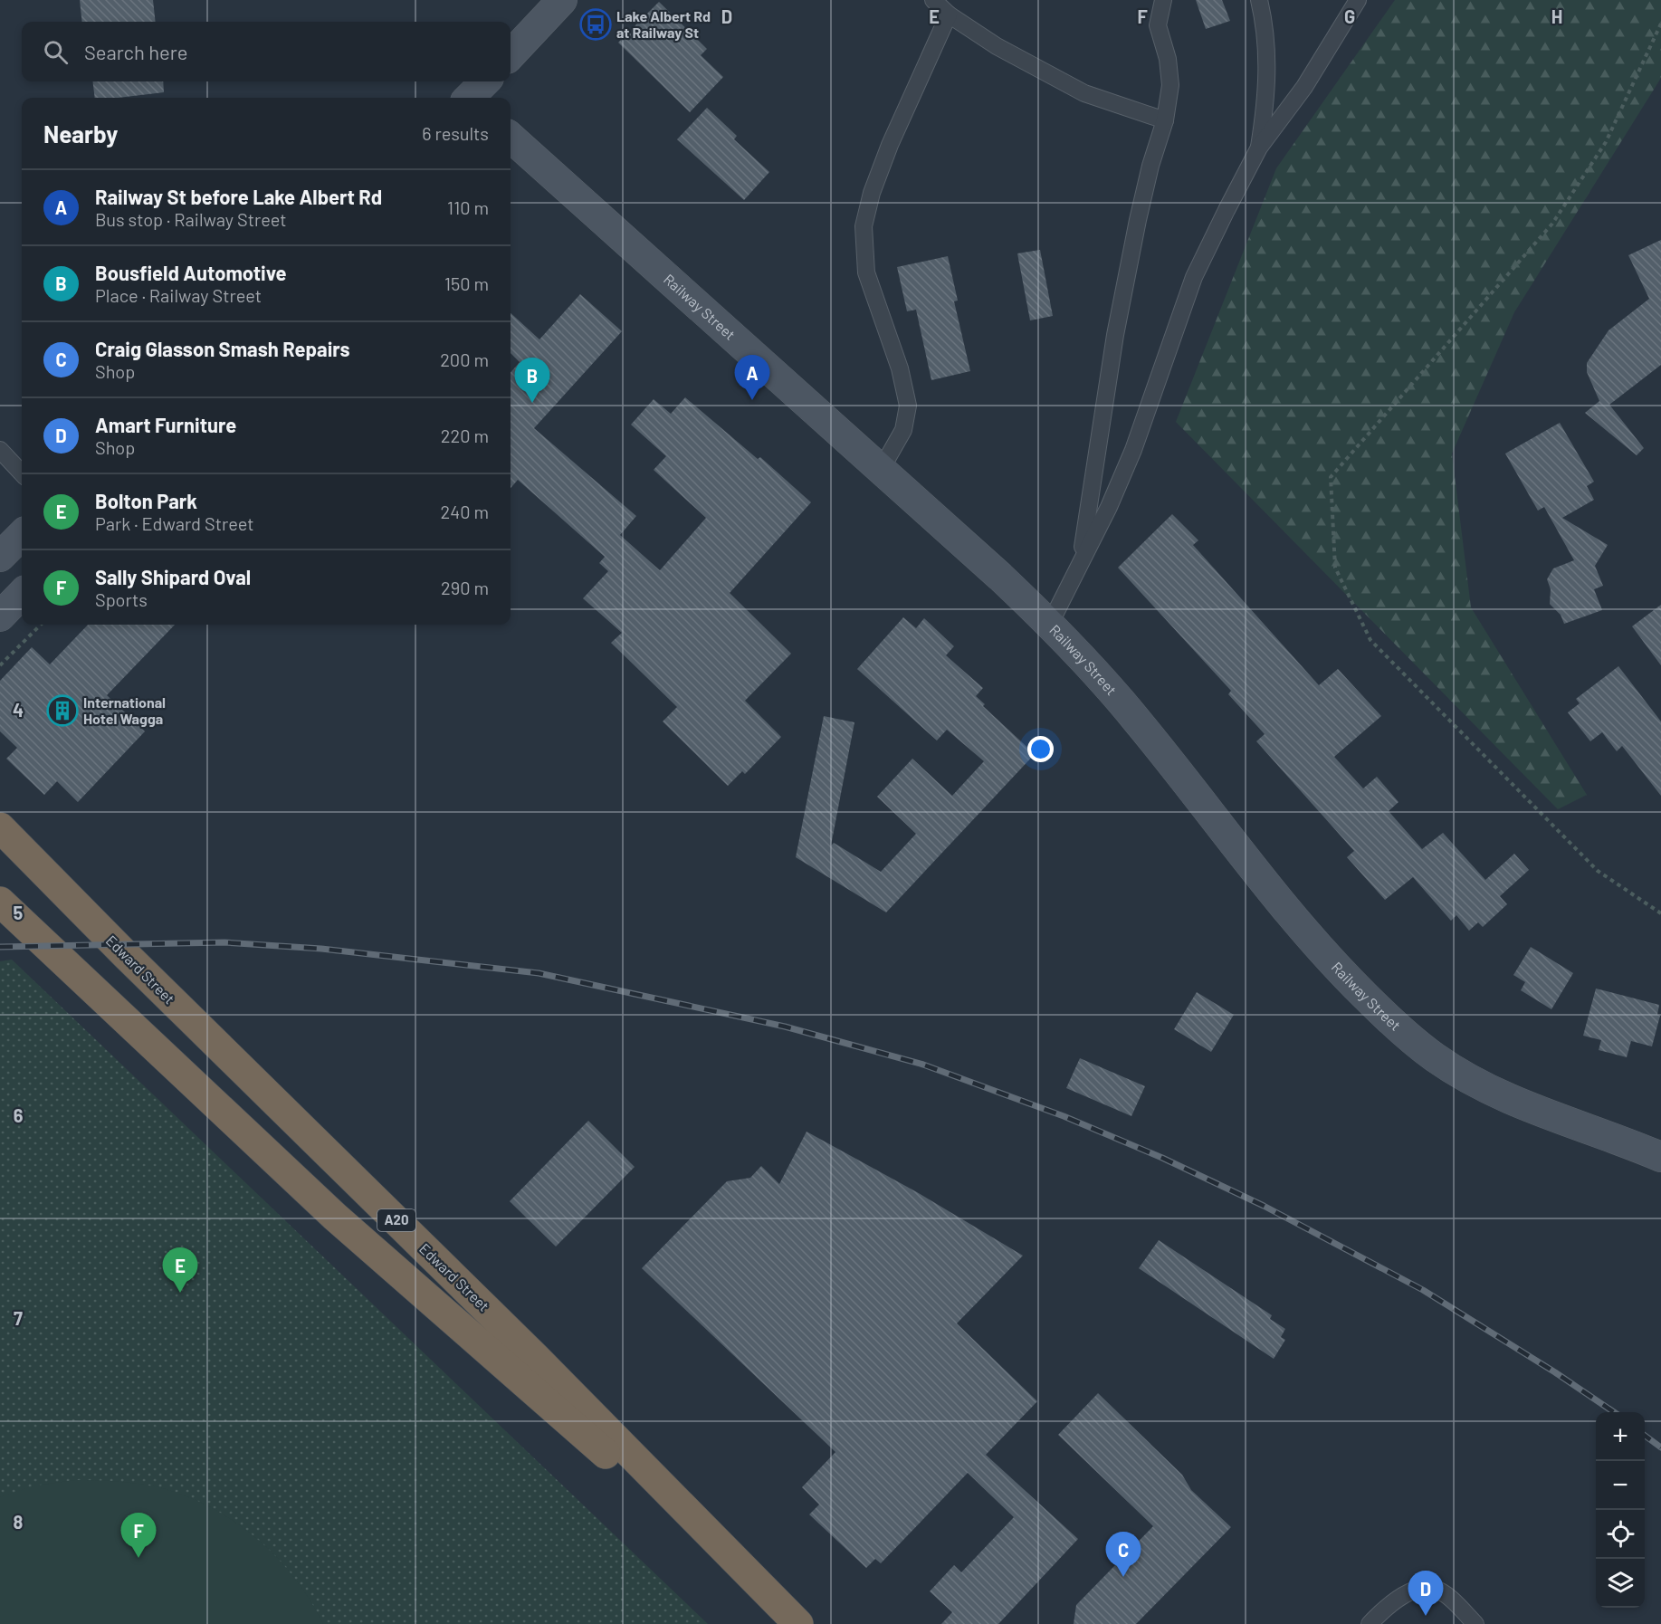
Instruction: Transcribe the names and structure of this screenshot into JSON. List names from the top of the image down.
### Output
{
  "streets": {
    "highway": ["Edward Street", "A20"],
    "street": ["Railway Street"]
  },
  "places": {
    "bus stop": ["Lake Albert Rd at Railway St"],
    "building": ["International Hotel Wagga"]
  },
  "page": {
    "search": "Search here",
    "heading": ["Nearby", "6 results"],
    "list": [
      {
        "mark": "A",
        "name": "Railway St before Lake Albert Rd",
        "note": "Bus stop · Railway Street",
        "value": "110 m"
      },
      {
        "mark": "B",
        "name": "Bousfield Automotive",
        "note": "Place · Railway Street",
        "value": "150 m"
      },
      {
        "mark": "C",
        "name": "Craig Glasson Smash Repairs",
        "note": "Shop",
        "value": "200 m"
      },
      {
        "mark": "D",
        "name": "Amart Furniture",
        "note": "Shop",
        "value": "220 m"
      },
      {
        "mark": "E",
        "name": "Bolton Park",
        "note": "Park · Edward Street",
        "value": "240 m"
      },
      {
        "mark": "F",
        "name": "Sally Shipard Oval",
        "note": "Sports",
        "value": "290 m"
      }
    ],
    "pins": [
      "A",
      "B",
      "E",
      "F",
      "C",
      "D"
    ],
    "map_buttons": ["+", "−"]
  },
  "grid": {
    "columns": [
      "D",
      "E",
      "F",
      "G",
      "H"
    ],
    "rows": [
      "4",
      "5",
      "6",
      "7",
      "8"
    ]
  }
}
